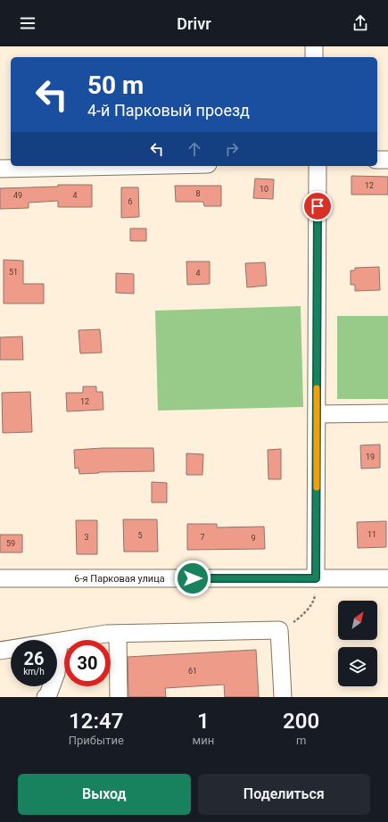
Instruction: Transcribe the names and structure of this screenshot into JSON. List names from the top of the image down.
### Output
{
  "streets": {
    "street": ["6-я Парковая улица"]
  },
  "house_numbers": [
    "12",
    "10",
    "8",
    "49",
    "4",
    "6",
    "51",
    "4",
    "12",
    "19",
    "11",
    "5",
    "3",
    "7",
    "9",
    "59",
    "61"
  ],
  "north": "top right",
  "page": {
    "header": "Drivr",
    "turn": ["50 m", "4-й Парковый проезд"],
    "speed": "26 km/h",
    "limit": "30",
    "eta": [
      "12:47",
      "Прибытие",
      "1",
      "мин",
      "200",
      "m"
    ],
    "buttons": ["Выход", "Поделиться"]
  }
}
